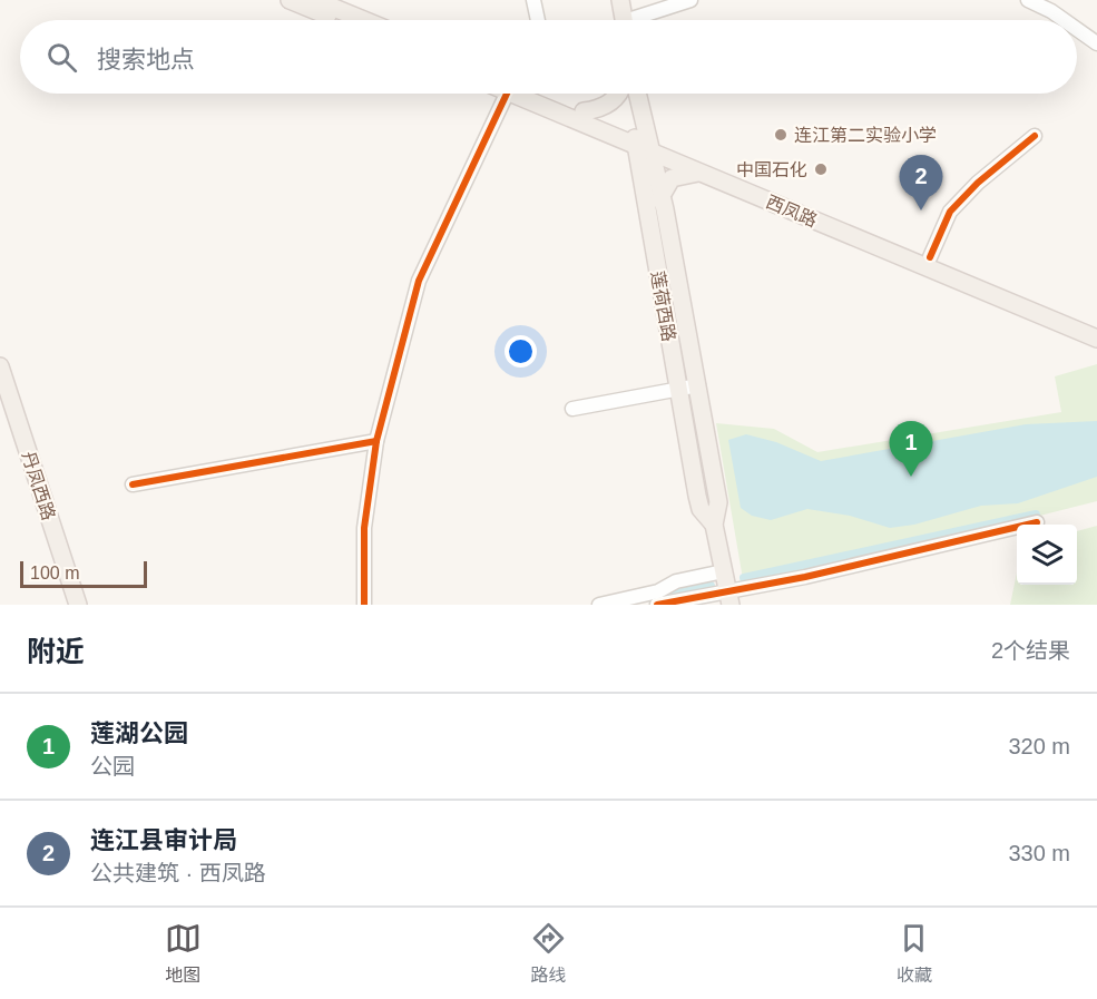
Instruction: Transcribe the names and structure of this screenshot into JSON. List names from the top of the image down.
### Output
{
  "streets": {
    "main road": ["西凤路", "莲荷西路", "丹凤西路"]
  },
  "crossings": [
    ["西凤路", "莲荷西路"]
  ],
  "places": ["连江第二实验小学", "中国石化"],
  "scale_bar": "100 m",
  "page": {
    "search": "搜索地点",
    "pins": ["2", "1"],
    "scale": "100 m",
    "heading": ["附近", "2个结果"],
    "list": [
      {
        "mark": "1",
        "name": "莲湖公园",
        "note": "公园",
        "value": "320 m"
      },
      {
        "mark": "2",
        "name": "连江县审计局",
        "note": "公共建筑 · 西凤路",
        "value": "330 m"
      }
    ],
    "nav": ["地图", "路线", "收藏"]
  }
}
